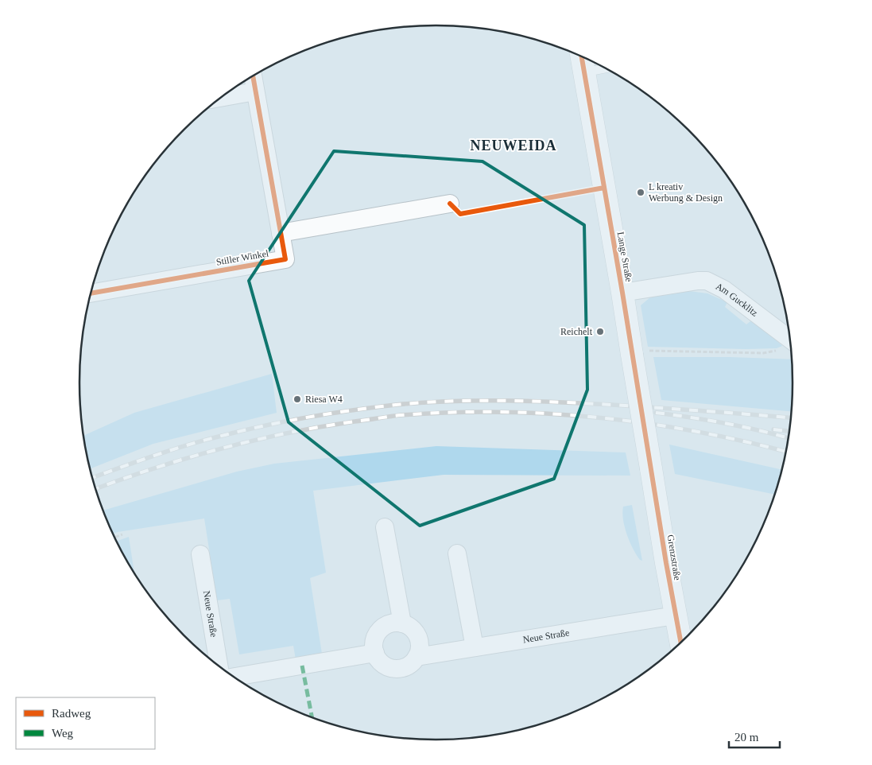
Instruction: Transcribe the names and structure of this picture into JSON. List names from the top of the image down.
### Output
{
  "streets": {
    "street": [
      "Lange Straße",
      "Stiller Winkel",
      "Am Gucklitz",
      "Grenzstraße",
      "Neue Straße"
    ]
  },
  "crossings": [
    ["Lange Straße", "Am Gucklitz"],
    ["Lange Straße", "Grenzstraße"],
    ["Grenzstraße", "Neue Straße"]
  ],
  "districts": ["NEUWEIDA"],
  "places": ["L kreativ Werbung & Design", "Reichelt", "Riesa W4"],
  "legend": ["Radweg", "Weg"],
  "scale_bar": "20 m"
}
